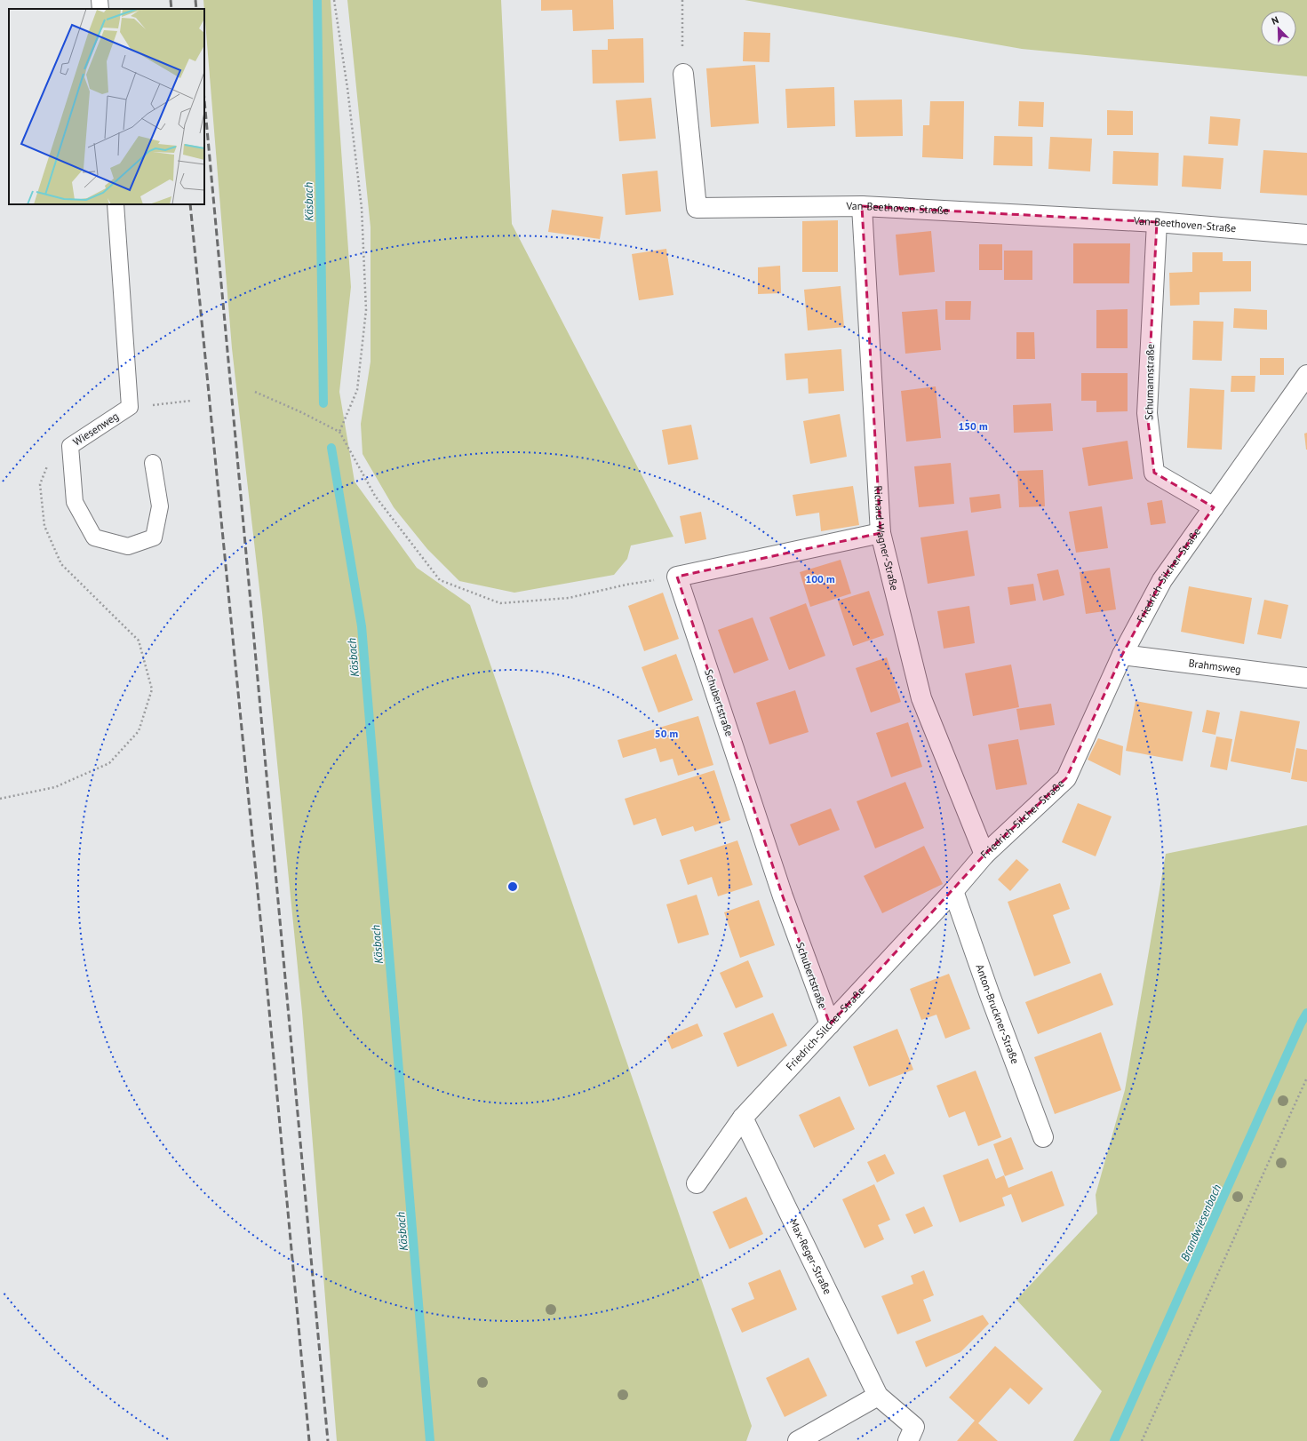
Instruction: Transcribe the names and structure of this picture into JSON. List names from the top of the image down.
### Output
{
  "streets": {
    "street": [
      "Van-Beethoven-Straße",
      "Schumannstraße",
      "Richard-Wagner-Straße",
      "Friedrich-Silcher-Straße",
      "Brahmsweg",
      "Schubertstraße",
      "Anton-Bruckner-Straße",
      "Max-Reger-Straße"
    ],
    "lane": ["Wiesenweg"]
  },
  "crossings": [
    ["Van-Beethoven-Straße", "Schumannstraße"],
    ["Van-Beethoven-Straße", "Richard-Wagner-Straße"],
    ["Schumannstraße", "Friedrich-Silcher-Straße"],
    ["Richard-Wagner-Straße", "Friedrich-Silcher-Straße"],
    ["Friedrich-Silcher-Straße", "Brahmsweg"],
    ["Friedrich-Silcher-Straße", "Schubertstraße"],
    ["Friedrich-Silcher-Straße", "Anton-Bruckner-Straße"],
    ["Friedrich-Silcher-Straße", "Max-Reger-Straße"]
  ],
  "water": ["Käsbach", "Brandwiesenbach"],
  "north": "top left",
  "rings": ["150 m", "100 m", "50 m"]
}
